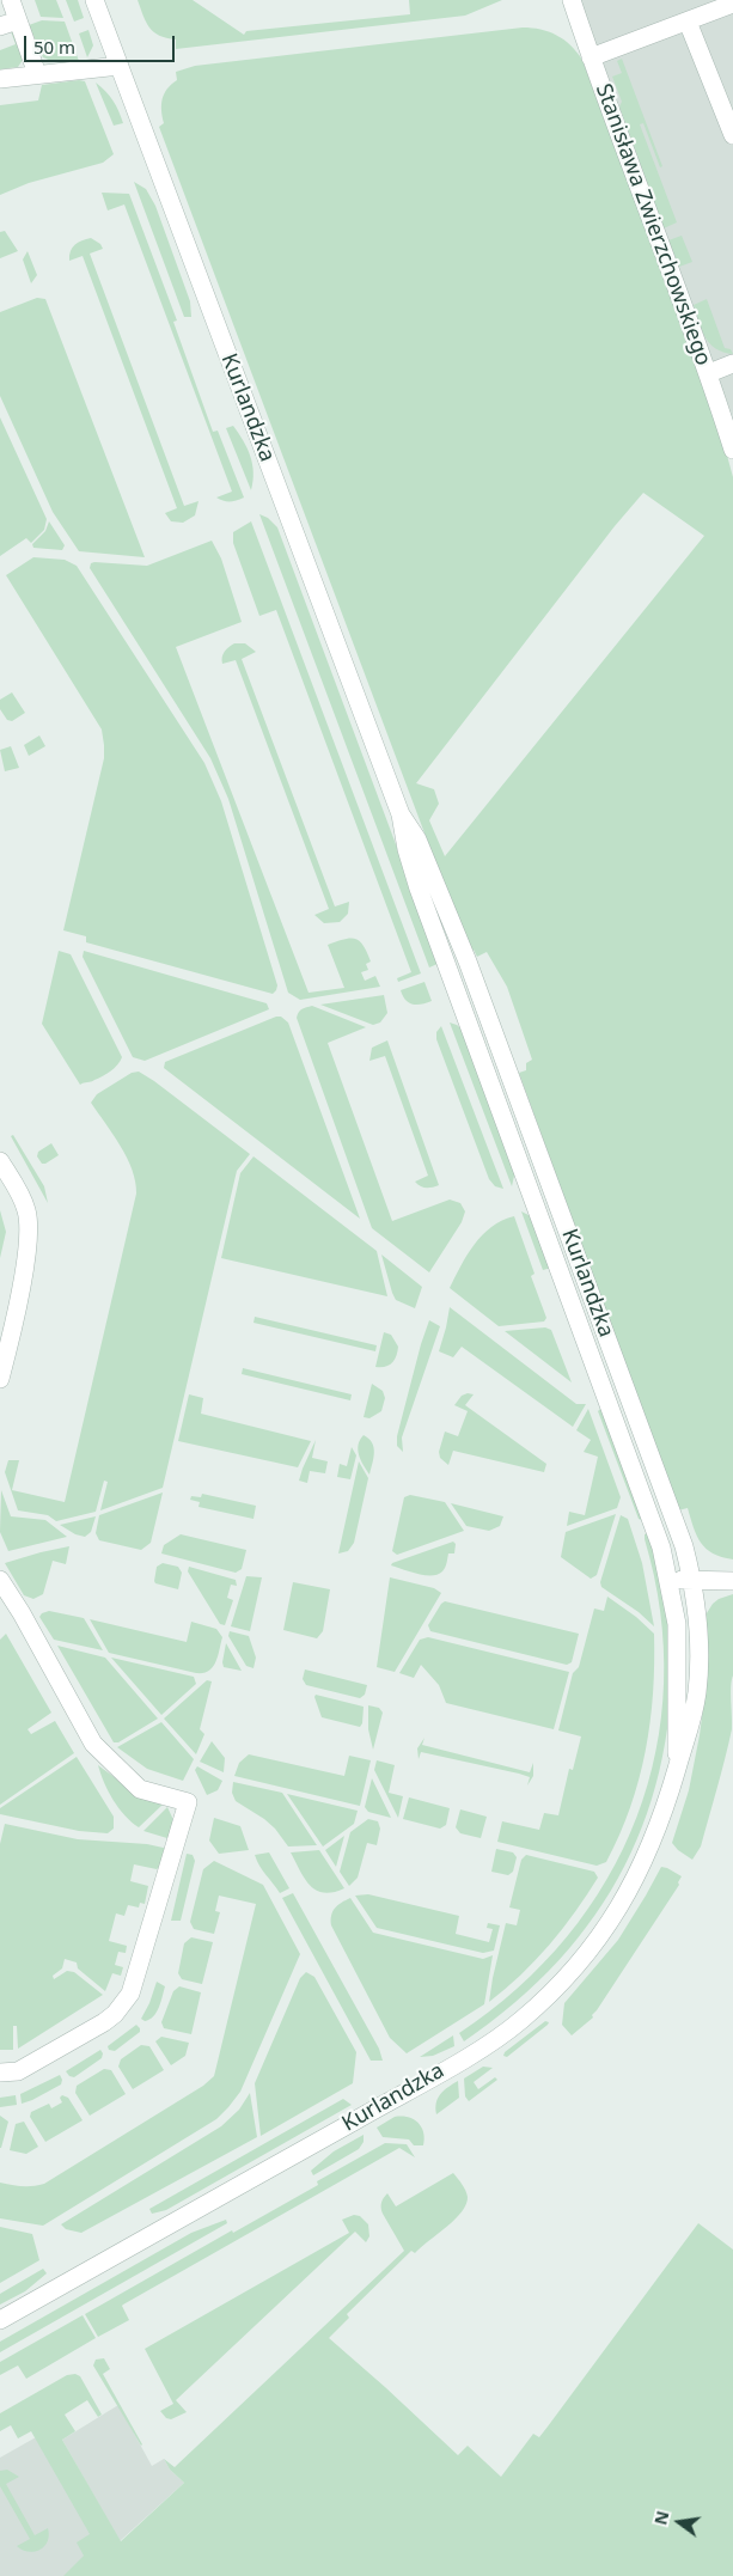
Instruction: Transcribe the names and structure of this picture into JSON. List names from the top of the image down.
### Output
{
  "streets": {
    "street": ["Stanisława Zwierzchowskiego", "Kurlandzka"]
  },
  "scale_bar": "50 m",
  "north": "left"
}
